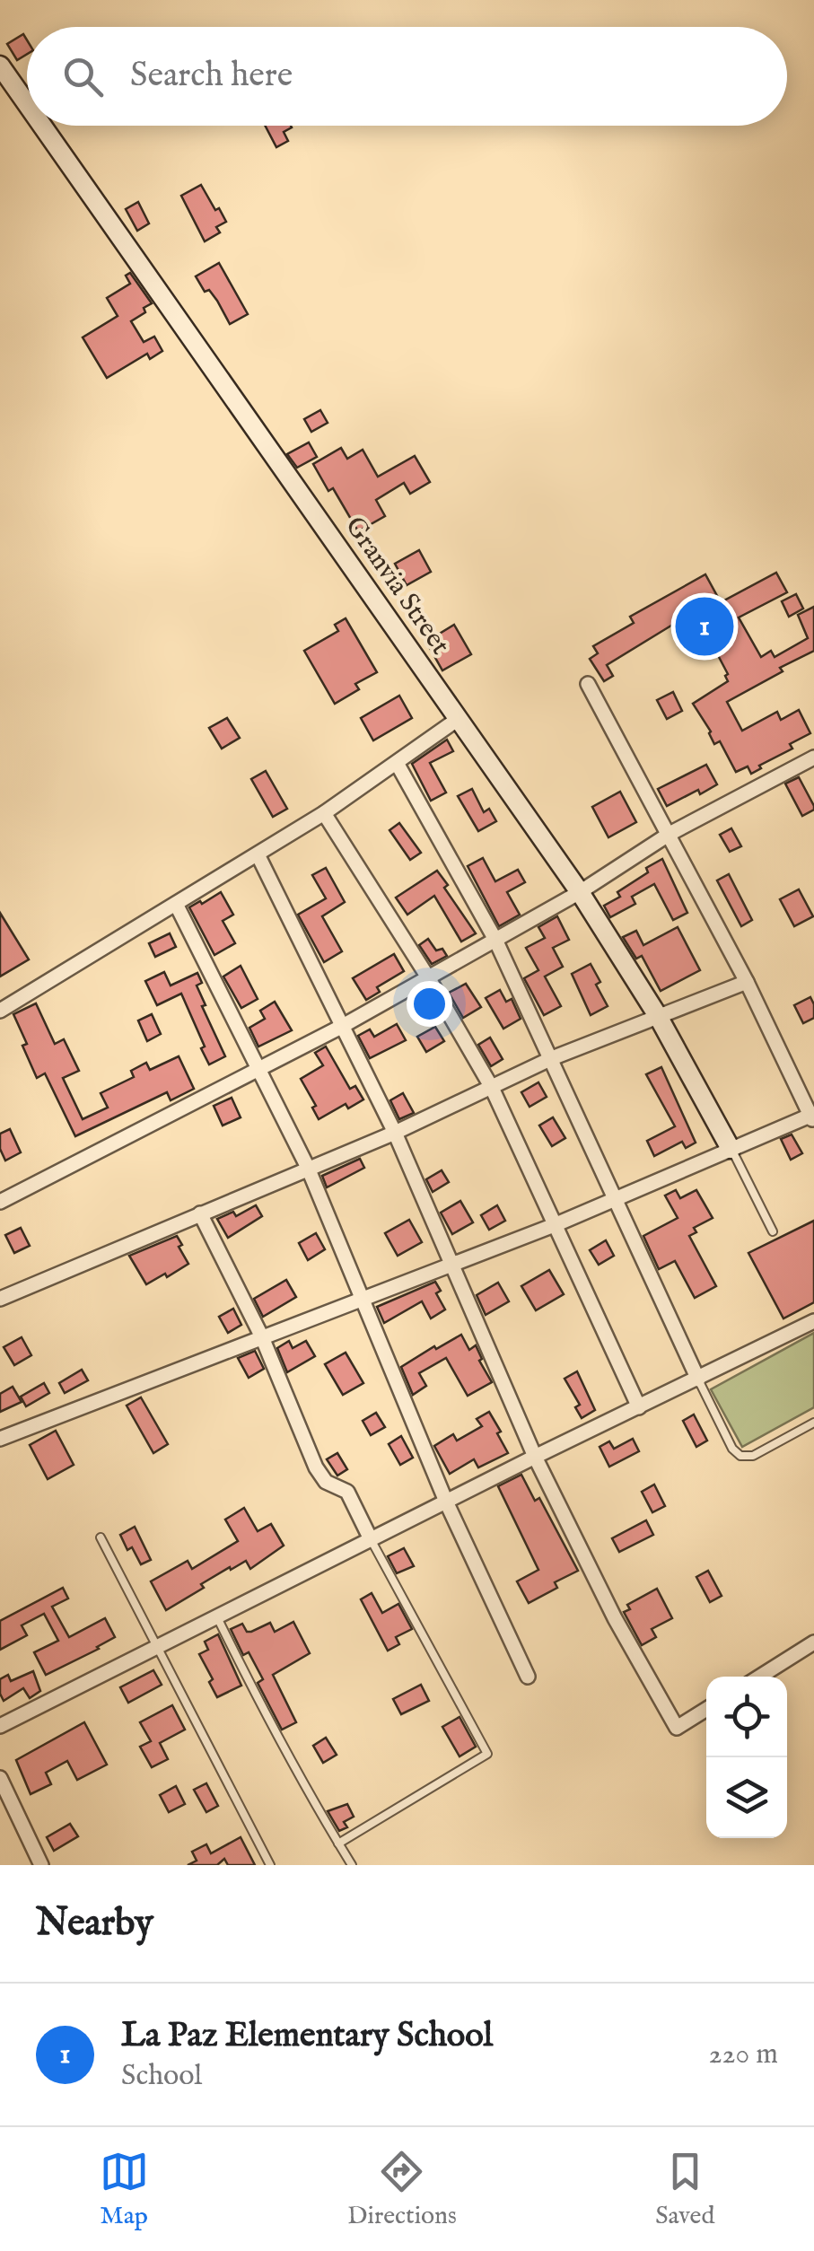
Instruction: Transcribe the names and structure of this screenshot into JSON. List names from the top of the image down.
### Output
{
  "streets": {
    "street": ["Granvia Street"]
  },
  "page": {
    "search": "Search here",
    "pins": "1",
    "heading": "Nearby",
    "list": [
      {
        "mark": "1",
        "name": "La Paz Elementary School",
        "note": "School",
        "value": "220 m"
      }
    ],
    "nav": ["Map", "Directions", "Saved"]
  }
}
